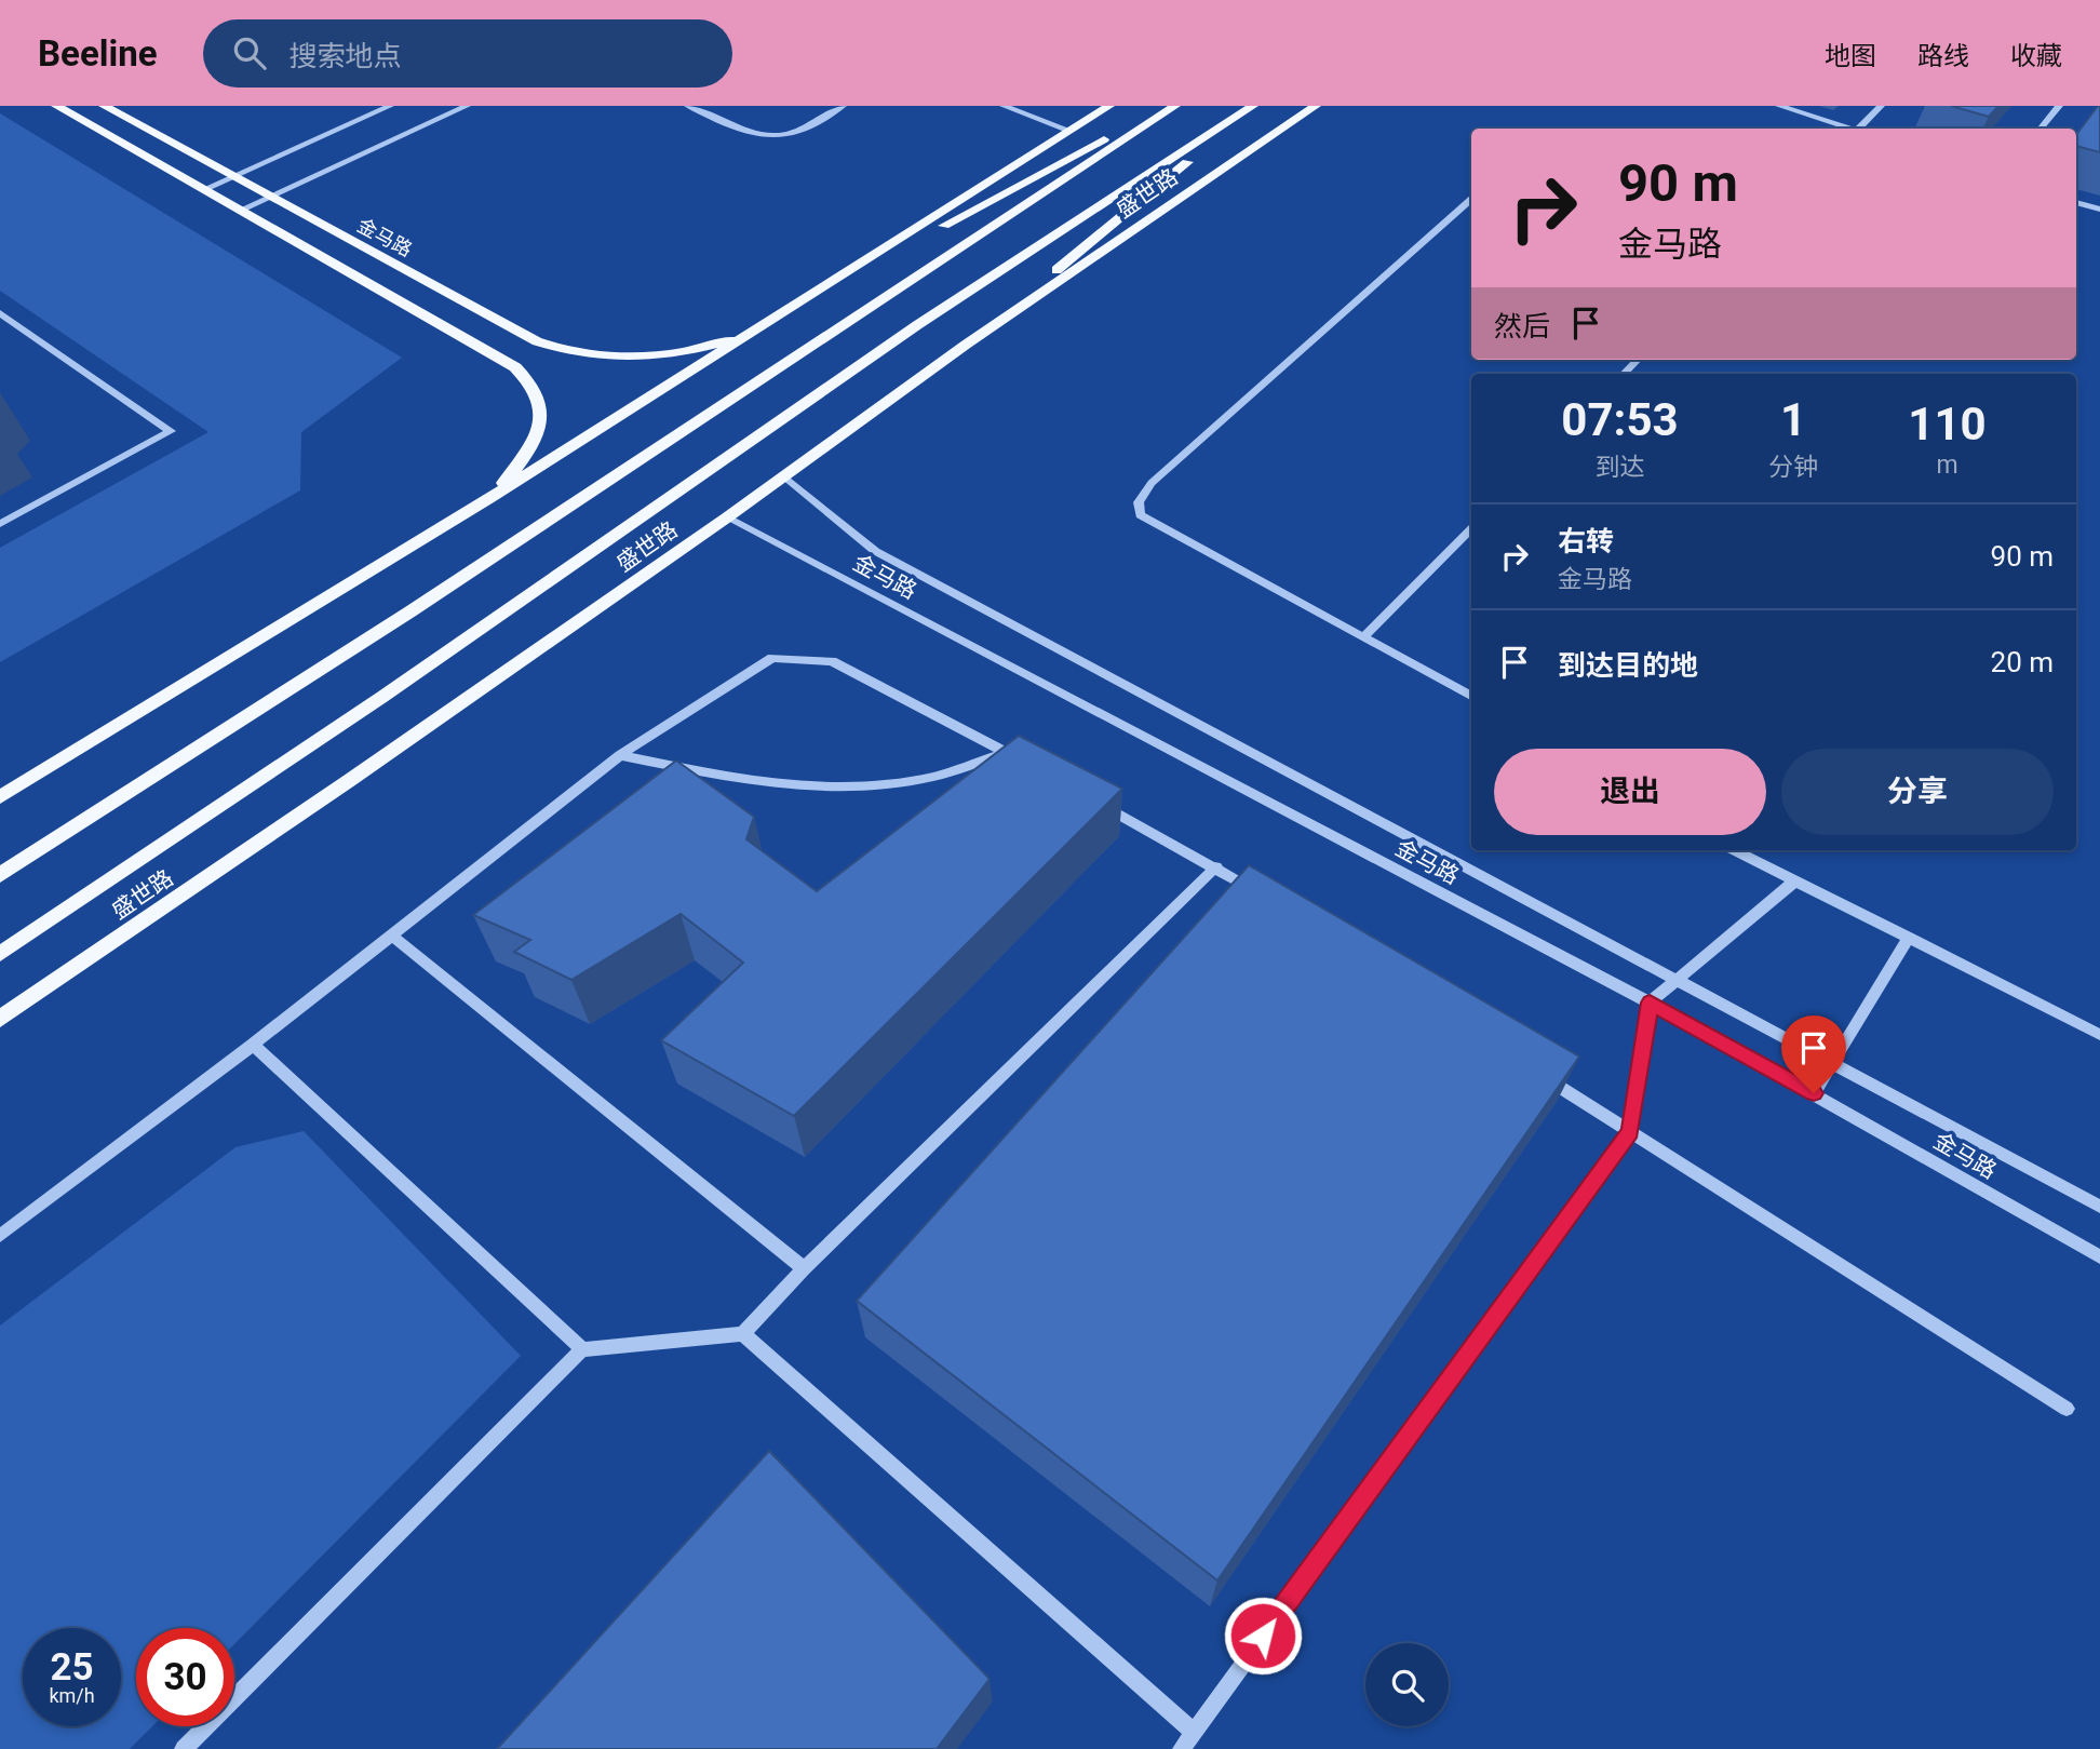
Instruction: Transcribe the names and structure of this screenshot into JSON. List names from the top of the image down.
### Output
{
  "streets": {
    "main road": ["盛世路", "金马路"]
  },
  "crossings": [
    ["盛世路", "金马路"]
  ],
  "page": {
    "header": "Beeline",
    "search": "搜索地点",
    "nav": ["地图", "路线", "收藏"],
    "turn": ["90 m", "金马路"],
    "then": "然后",
    "eta": [
      "07:53",
      "到达",
      "1",
      "分钟",
      "110",
      "m"
    ],
    "list": [
      {
        "name": "右转",
        "note": "金马路",
        "value": "90 m"
      },
      {
        "name": "到达目的地",
        "value": "20 m"
      }
    ],
    "buttons": ["退出", "分享"],
    "speed": "25 km/h",
    "limit": "30"
  }
}
